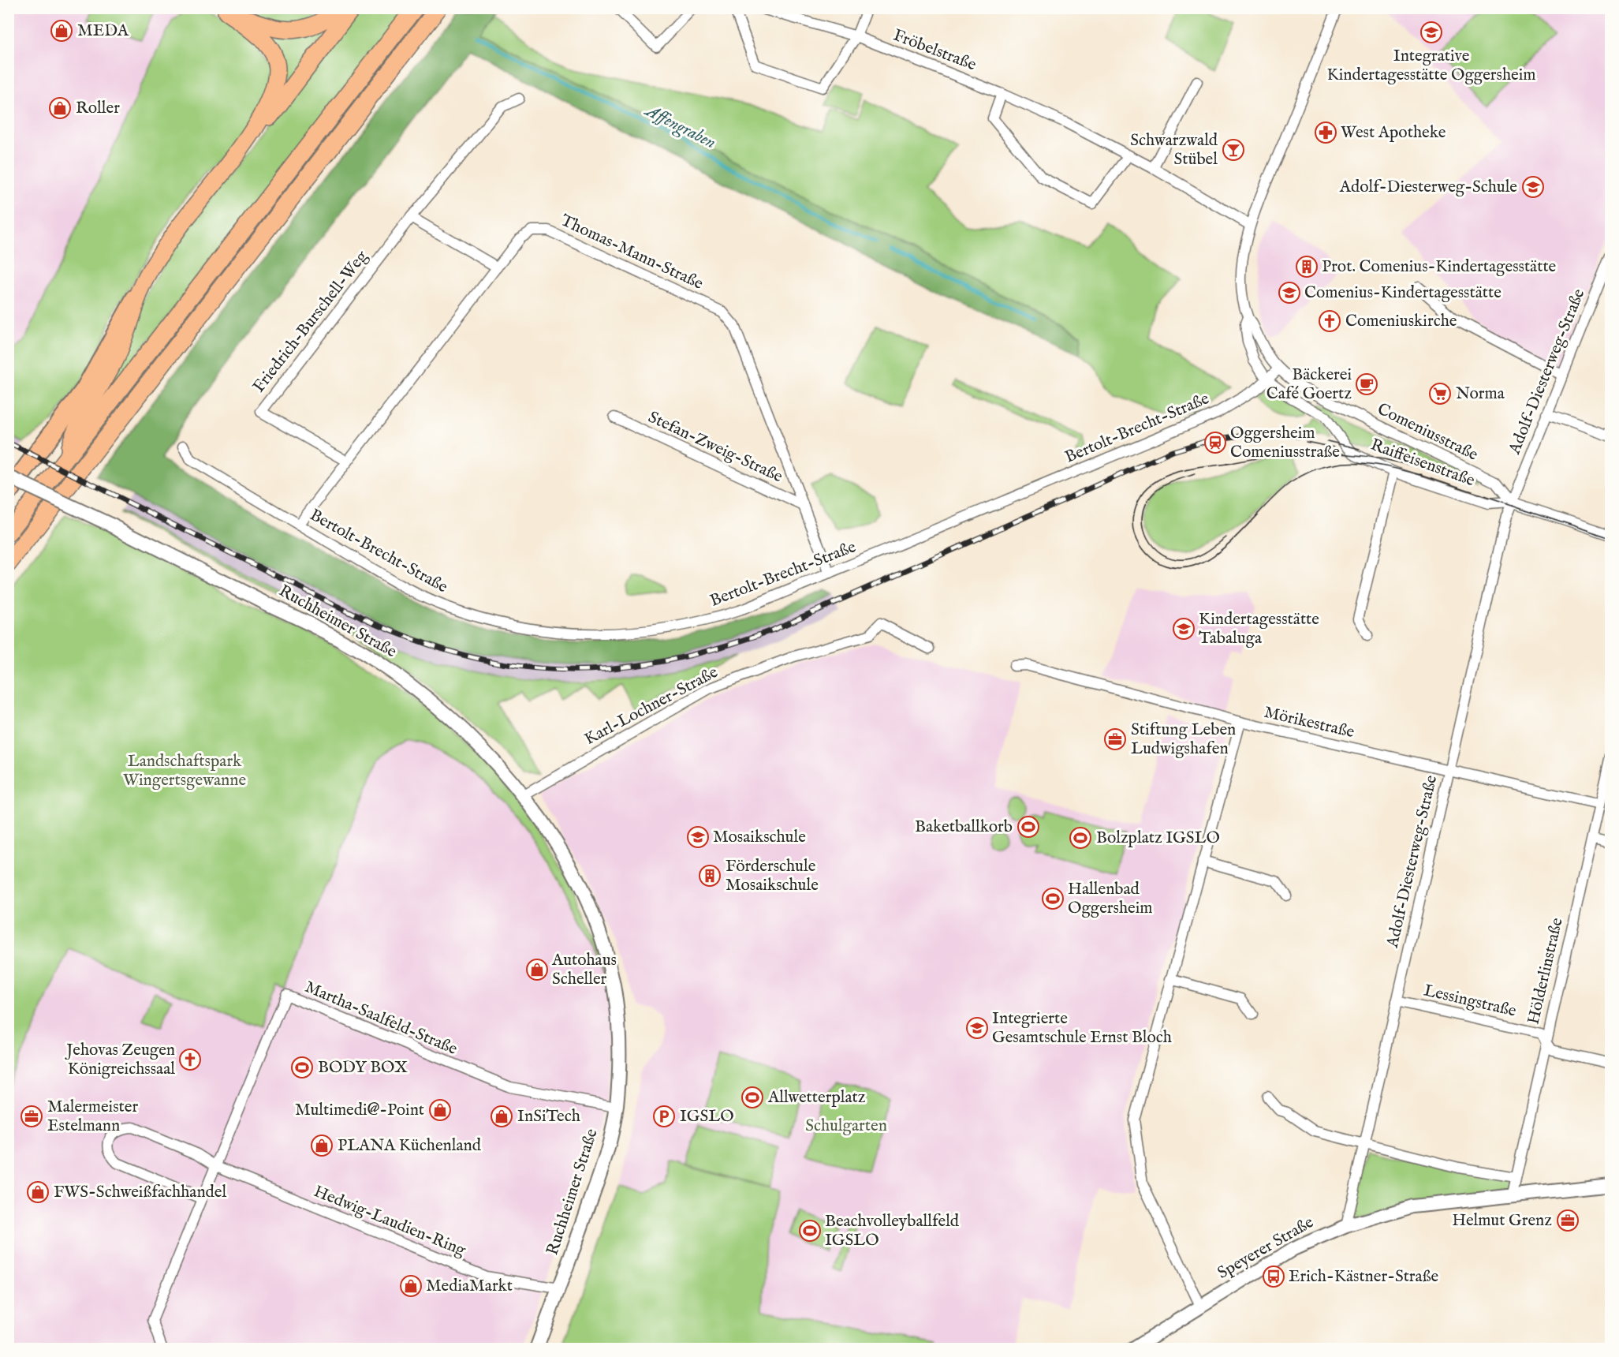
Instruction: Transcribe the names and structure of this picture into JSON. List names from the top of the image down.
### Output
{
  "streets": {
    "street": [
      "Fröbelstraße",
      "Thomas-Mann-Straße",
      "Friedrich-Burschell-Weg",
      "Adolf-Diesterweg-Straße",
      "Bertolt-Brecht-Straße",
      "Comeniusstraße",
      "Stefan-Zweig-Straße",
      "Raiffeisenstraße",
      "Ruchheimer Straße",
      "Karl-Lochner-Straße",
      "Mörikestraße",
      "Hölderlinstraße",
      "Lessingstraße",
      "Martha-Saalfeld-Straße",
      "Hedwig-Laudien-Ring",
      "Speyerer Straße"
    ]
  },
  "crossings": [
    ["Fröbelstraße", "Comeniusstraße"],
    ["Thomas-Mann-Straße", "Friedrich-Burschell-Weg"],
    ["Thomas-Mann-Straße", "Bertolt-Brecht-Straße"],
    ["Thomas-Mann-Straße", "Stefan-Zweig-Straße"],
    ["Adolf-Diesterweg-Straße", "Comeniusstraße"],
    ["Adolf-Diesterweg-Straße", "Raiffeisenstraße"],
    ["Adolf-Diesterweg-Straße", "Mörikestraße"],
    ["Adolf-Diesterweg-Straße", "Lessingstraße"],
    ["Adolf-Diesterweg-Straße", "Speyerer Straße"],
    ["Bertolt-Brecht-Straße", "Comeniusstraße"],
    ["Bertolt-Brecht-Straße", "Raiffeisenstraße"],
    ["Comeniusstraße", "Raiffeisenstraße"],
    ["Ruchheimer Straße", "Karl-Lochner-Straße"],
    ["Ruchheimer Straße", "Martha-Saalfeld-Straße"],
    ["Ruchheimer Straße", "Hedwig-Laudien-Ring"],
    ["Mörikestraße", "Hölderlinstraße"],
    ["Hölderlinstraße", "Lessingstraße"],
    ["Hölderlinstraße", "Speyerer Straße"],
    ["Martha-Saalfeld-Straße", "Hedwig-Laudien-Ring"]
  ],
  "water": ["Affengraben"],
  "parks": ["Landschaftspark Wingertsgewanne", "Schulgarten"],
  "places": {
    "shop": [
      "MEDA",
      "Roller",
      "Autohaus Scheller",
      "Multimedi@-Point",
      "InSiTech",
      "PLANA Küchenland",
      "FWS-Schweißfachhandel",
      "MediaMarkt"
    ],
    "school or university": [
      "Integrative Kindertagesstätte Oggersheim",
      "Adolf-Diesterweg-Schule",
      "Comenius-Kindertagesstätte",
      "Kindertagesstätte Tabaluga",
      "Mosaikschule",
      "Integrierte Gesamtschule Ernst Bloch"
    ],
    "pharmacy": ["West Apotheke"],
    "bar": ["Schwarzwald Stübel"],
    "building": ["Prot. Comenius-Kindertagesstätte", "Förderschule Mosaikschule"],
    "church": ["Comeniuskirche", "Jehovas Zeugen Königreichssaal"],
    "cafe": ["Bäckerei Café Goertz"],
    "supermarket": ["Norma"],
    "station": ["Oggersheim Comeniusstraße"],
    "office": ["Stiftung Leben Ludwigshafen", "Malermeister Estelmann", "Helmut Grenz"],
    "sports": [
      "Baketballkorb",
      "Bolzplatz IGSLO",
      "Hallenbad Oggersheim",
      "BODY BOX",
      "Allwetterplatz",
      "Beachvolleyballfeld IGSLO"
    ],
    "parking": ["IGSLO"],
    "bus stop": ["Erich-Kästner-Straße"]
  }
}
